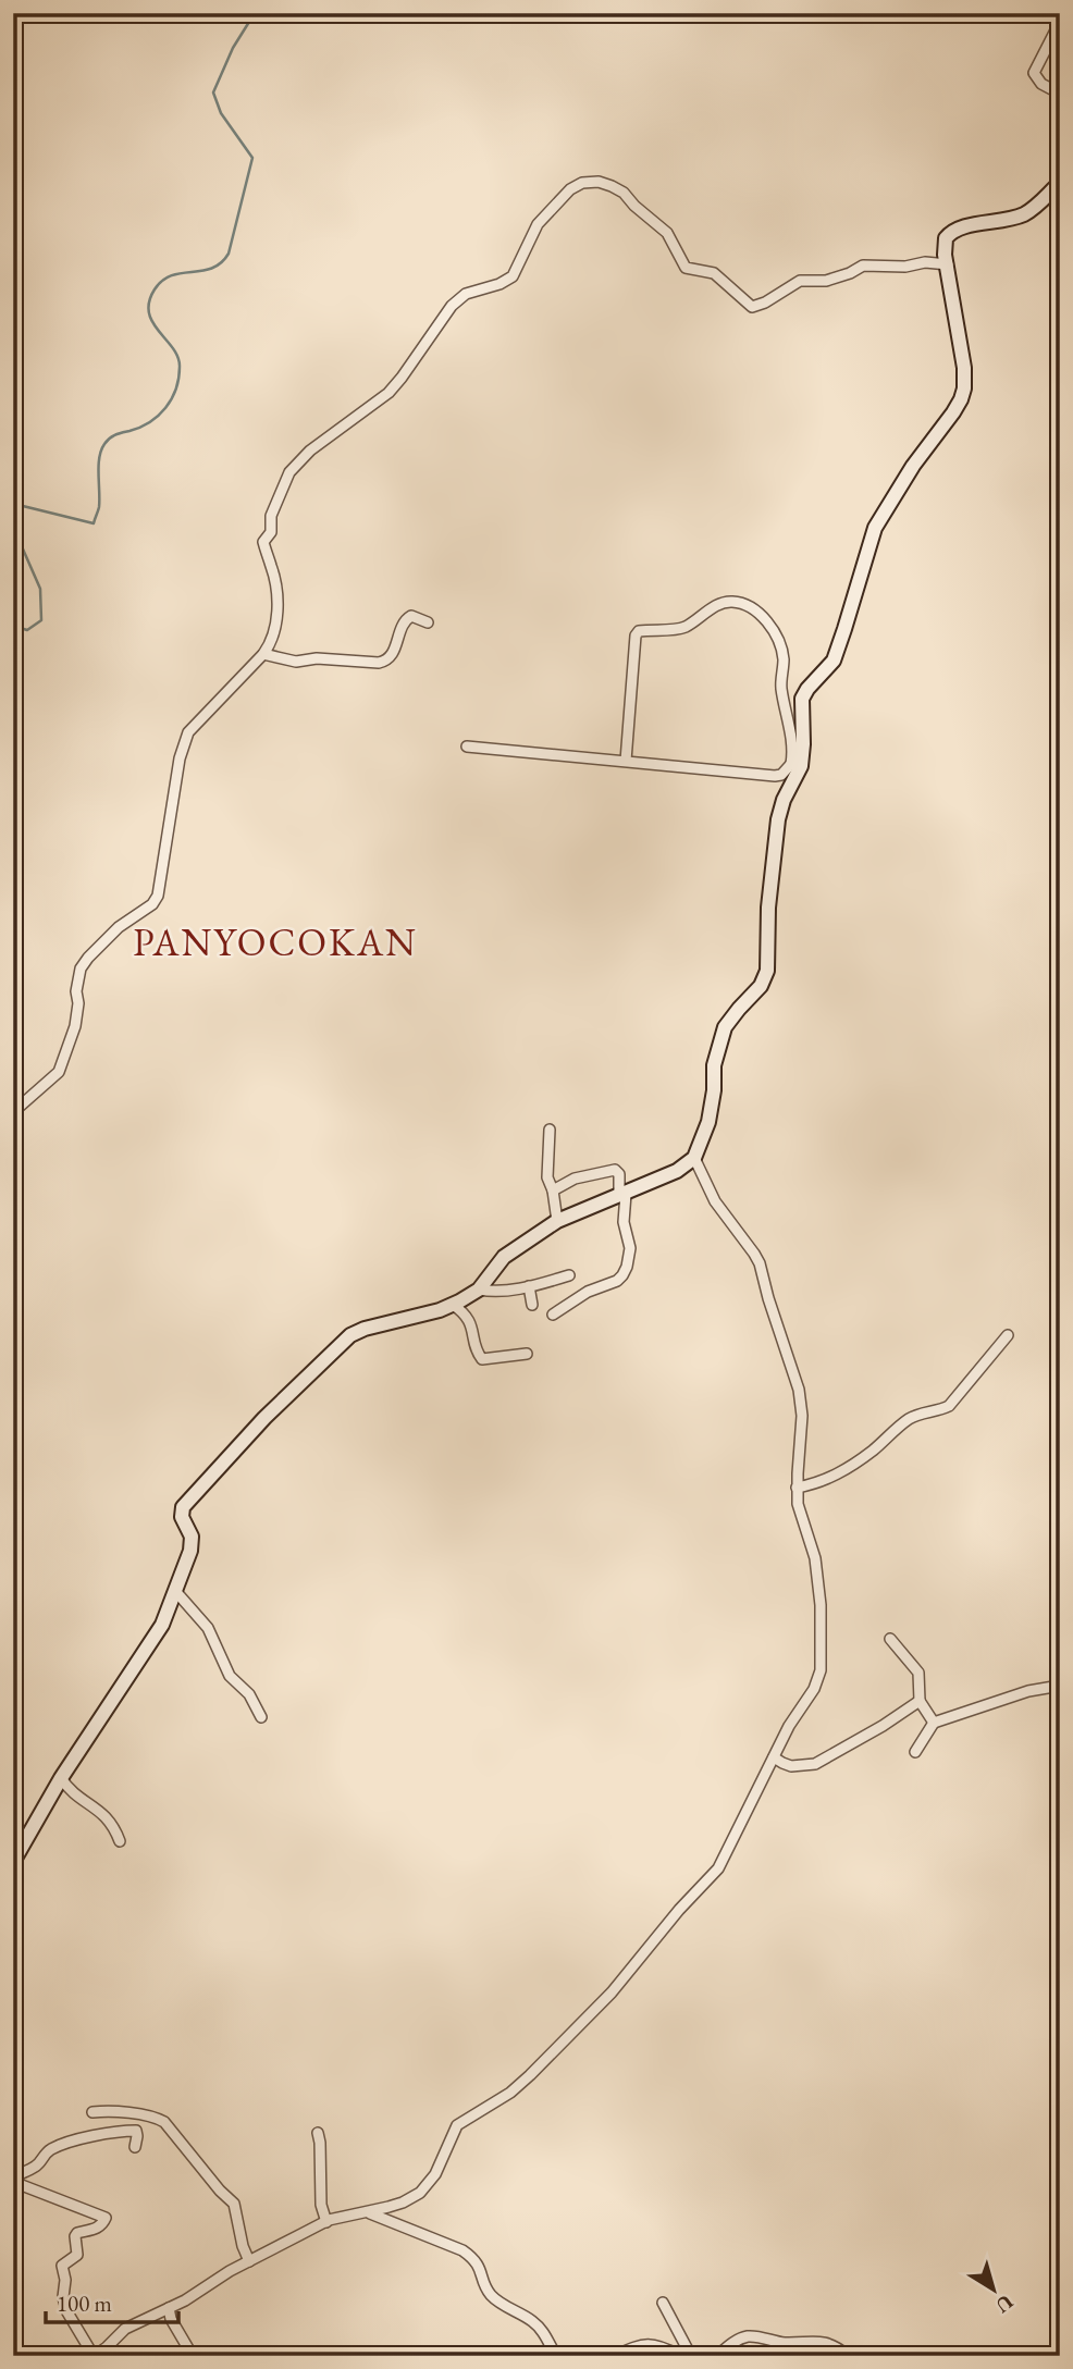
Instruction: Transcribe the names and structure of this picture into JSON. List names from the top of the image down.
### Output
{
  "districts": ["PANYOCOKAN"],
  "scale_bar": "100 m",
  "north": "bottom right"
}
